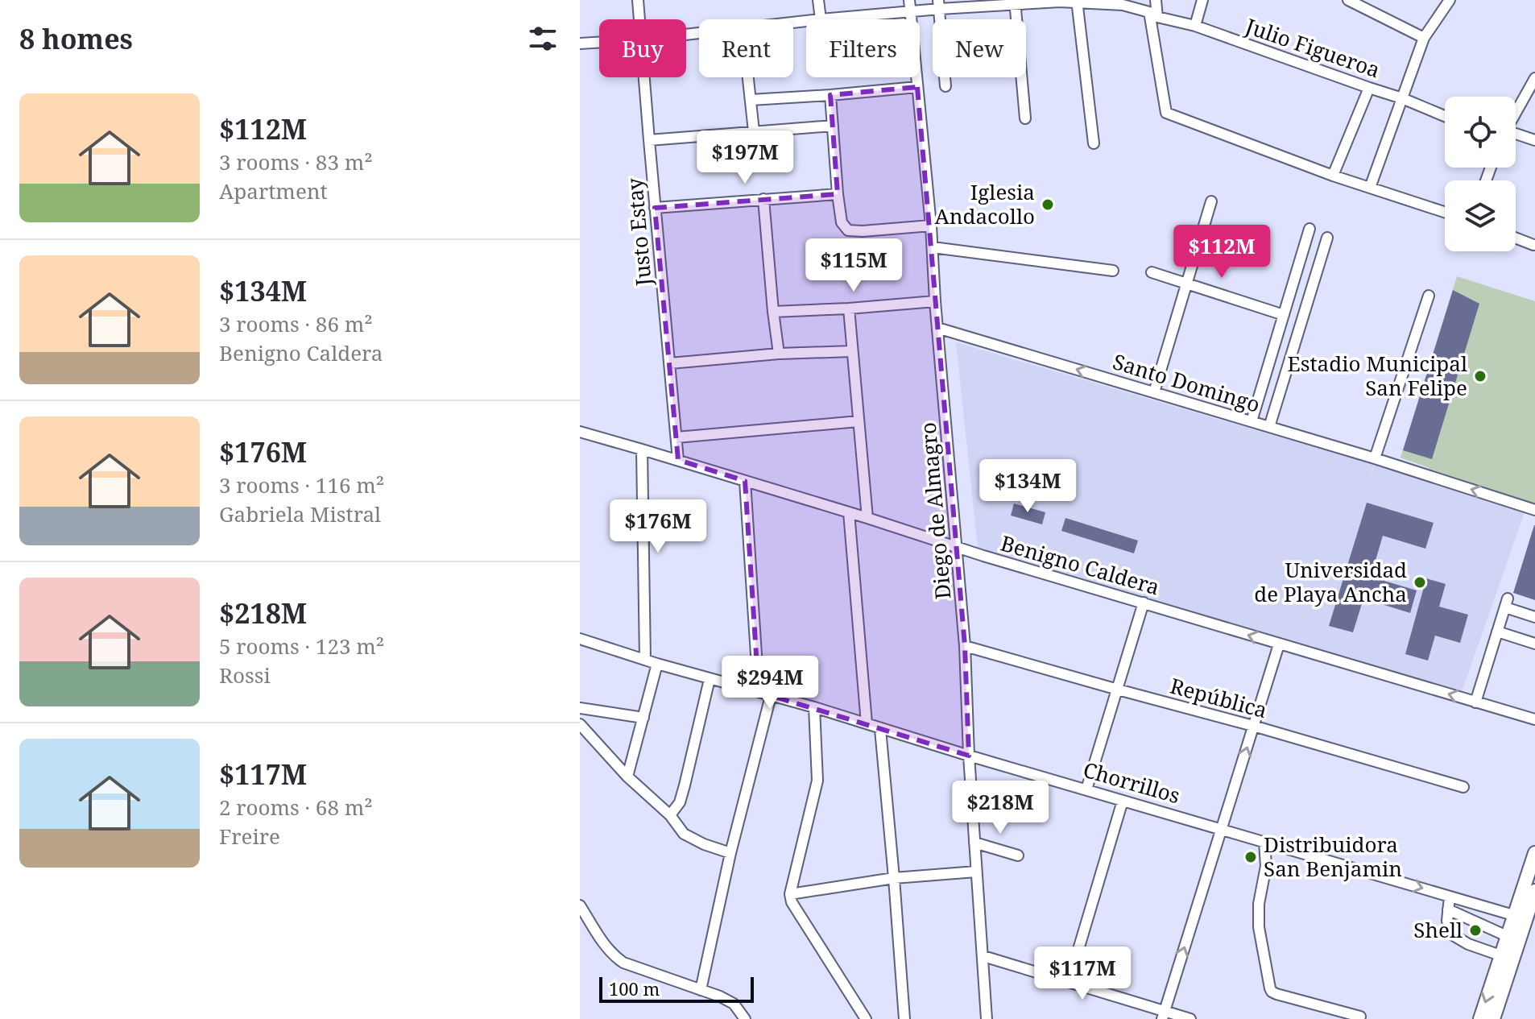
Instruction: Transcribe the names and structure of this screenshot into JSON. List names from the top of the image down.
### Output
{
  "streets": {
    "street": [
      "Julio Figueroa",
      "Justo Estay",
      "Santo Domingo",
      "Diego de Almagro",
      "Benigno Caldera",
      "República",
      "Chorrillos"
    ]
  },
  "crossings": [
    ["Julio Figueroa", "Diego de Almagro"],
    ["Justo Estay", "Benigno Caldera"],
    ["Santo Domingo", "Diego de Almagro"],
    ["Diego de Almagro", "Benigno Caldera"],
    ["Diego de Almagro", "República"],
    ["Diego de Almagro", "Chorrillos"]
  ],
  "one_way": ["Santo Domingo"],
  "places": [
    "Iglesia Andacollo",
    "Estadio Municipal San Felipe",
    "Universidad de Playa Ancha",
    "Distribuidora San Benjamin",
    "Shell"
  ],
  "scale_bar": "100 m",
  "page": {
    "heading": "8 homes",
    "chip": [
      "Buy",
      "Rent",
      "Filters",
      "New"
    ],
    "list": [
      {
        "name": "$112M",
        "note": "3 rooms · 83 m² · Apartment"
      },
      {
        "name": "$134M",
        "note": "3 rooms · 86 m² · Benigno Caldera"
      },
      {
        "name": "$176M",
        "note": "3 rooms · 116 m² · Gabriela Mistral"
      },
      {
        "name": "$218M",
        "note": "5 rooms · 123 m² · Rossi"
      },
      {
        "name": "$117M",
        "note": "2 rooms · 68 m² · Freire"
      }
    ],
    "price": [
      "$197M",
      "$112M",
      "$115M",
      "$134M",
      "$176M",
      "$294M",
      "$218M",
      "$117M"
    ],
    "scale": "100 m"
  }
}
